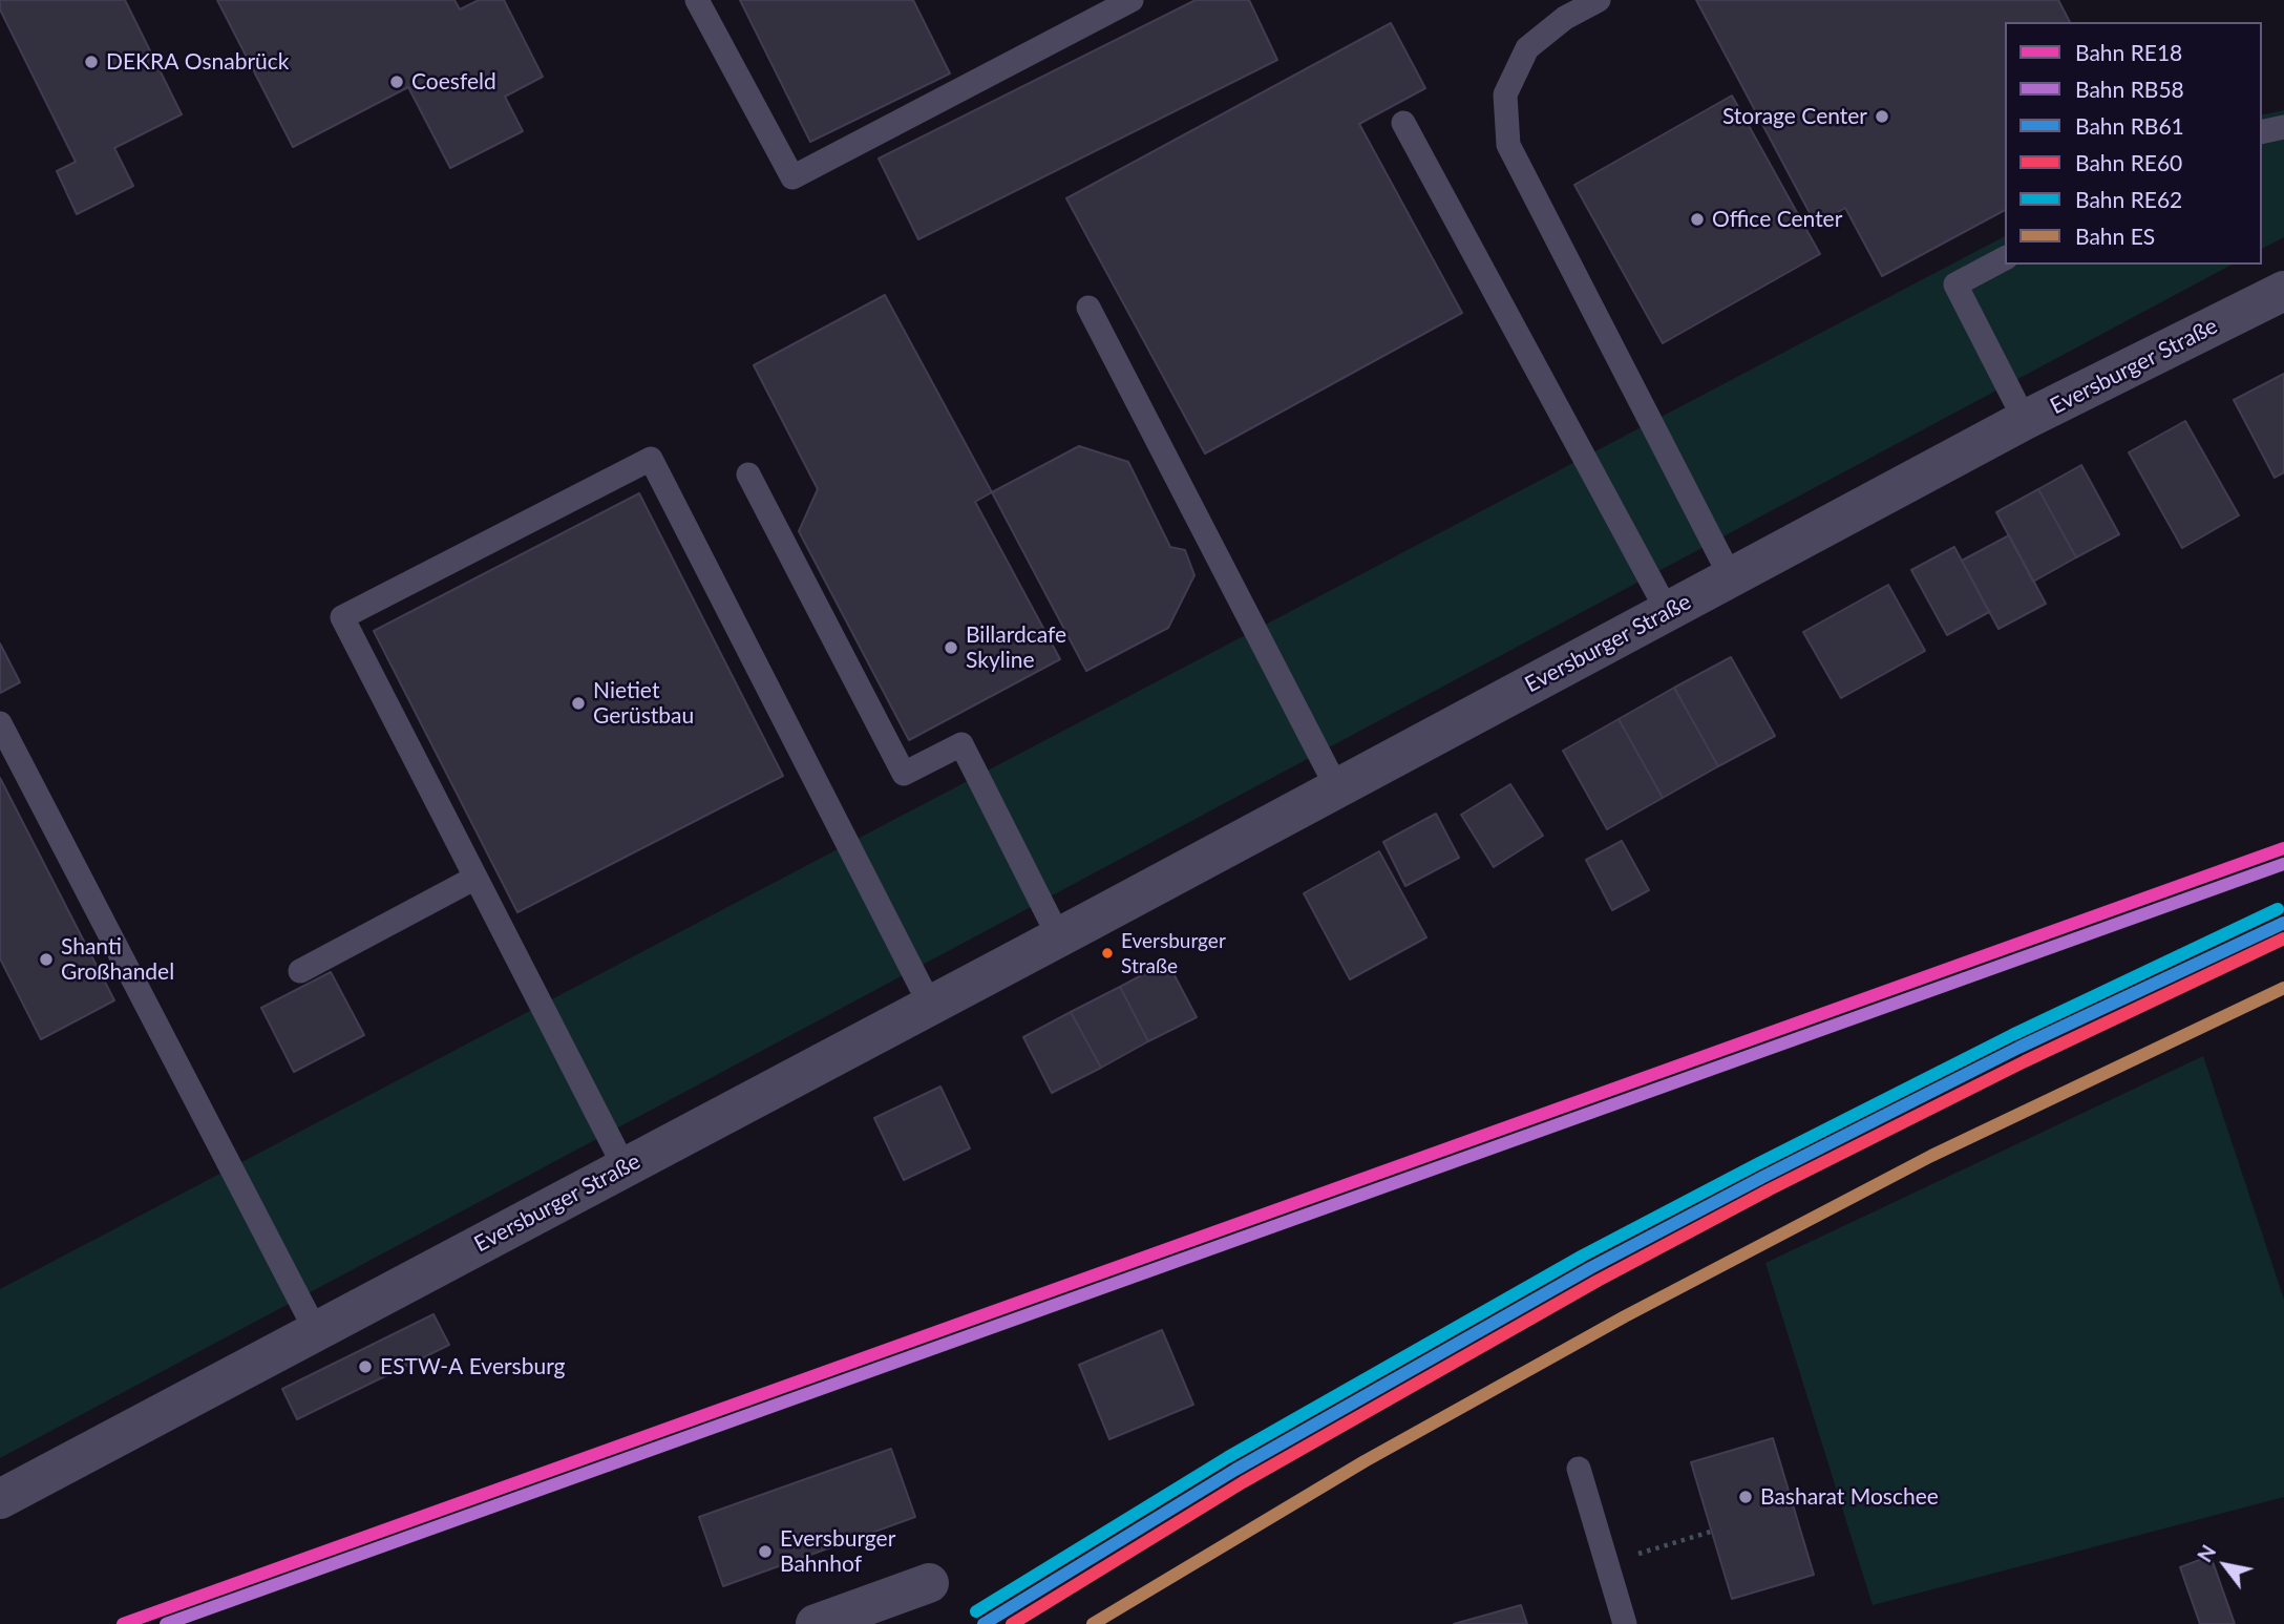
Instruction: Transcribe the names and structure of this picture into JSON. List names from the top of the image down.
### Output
{
  "streets": {
    "street": ["Eversburger Straße"]
  },
  "places": [
    "DEKRA Osnabrück",
    "Coesfeld",
    "Storage Center",
    "Office Center",
    "Billardcafe Skyline",
    "Nietiet Gerüstbau",
    "Eversburger Straße",
    "Shanti Großhandel",
    "ESTW-A Eversburg",
    "Basharat Moschee",
    "Eversburger Bahnhof"
  ],
  "lines": [
    "rail line RE18",
    "rail line RB58",
    "rail line RE62",
    "rail line RB61",
    "rail line RE60",
    "rail line ES"
  ],
  "legend": [
    "Bahn RE18",
    "Bahn RB58",
    "Bahn RB61",
    "Bahn RE60",
    "Bahn RE62",
    "Bahn ES"
  ],
  "north": "top left"
}
